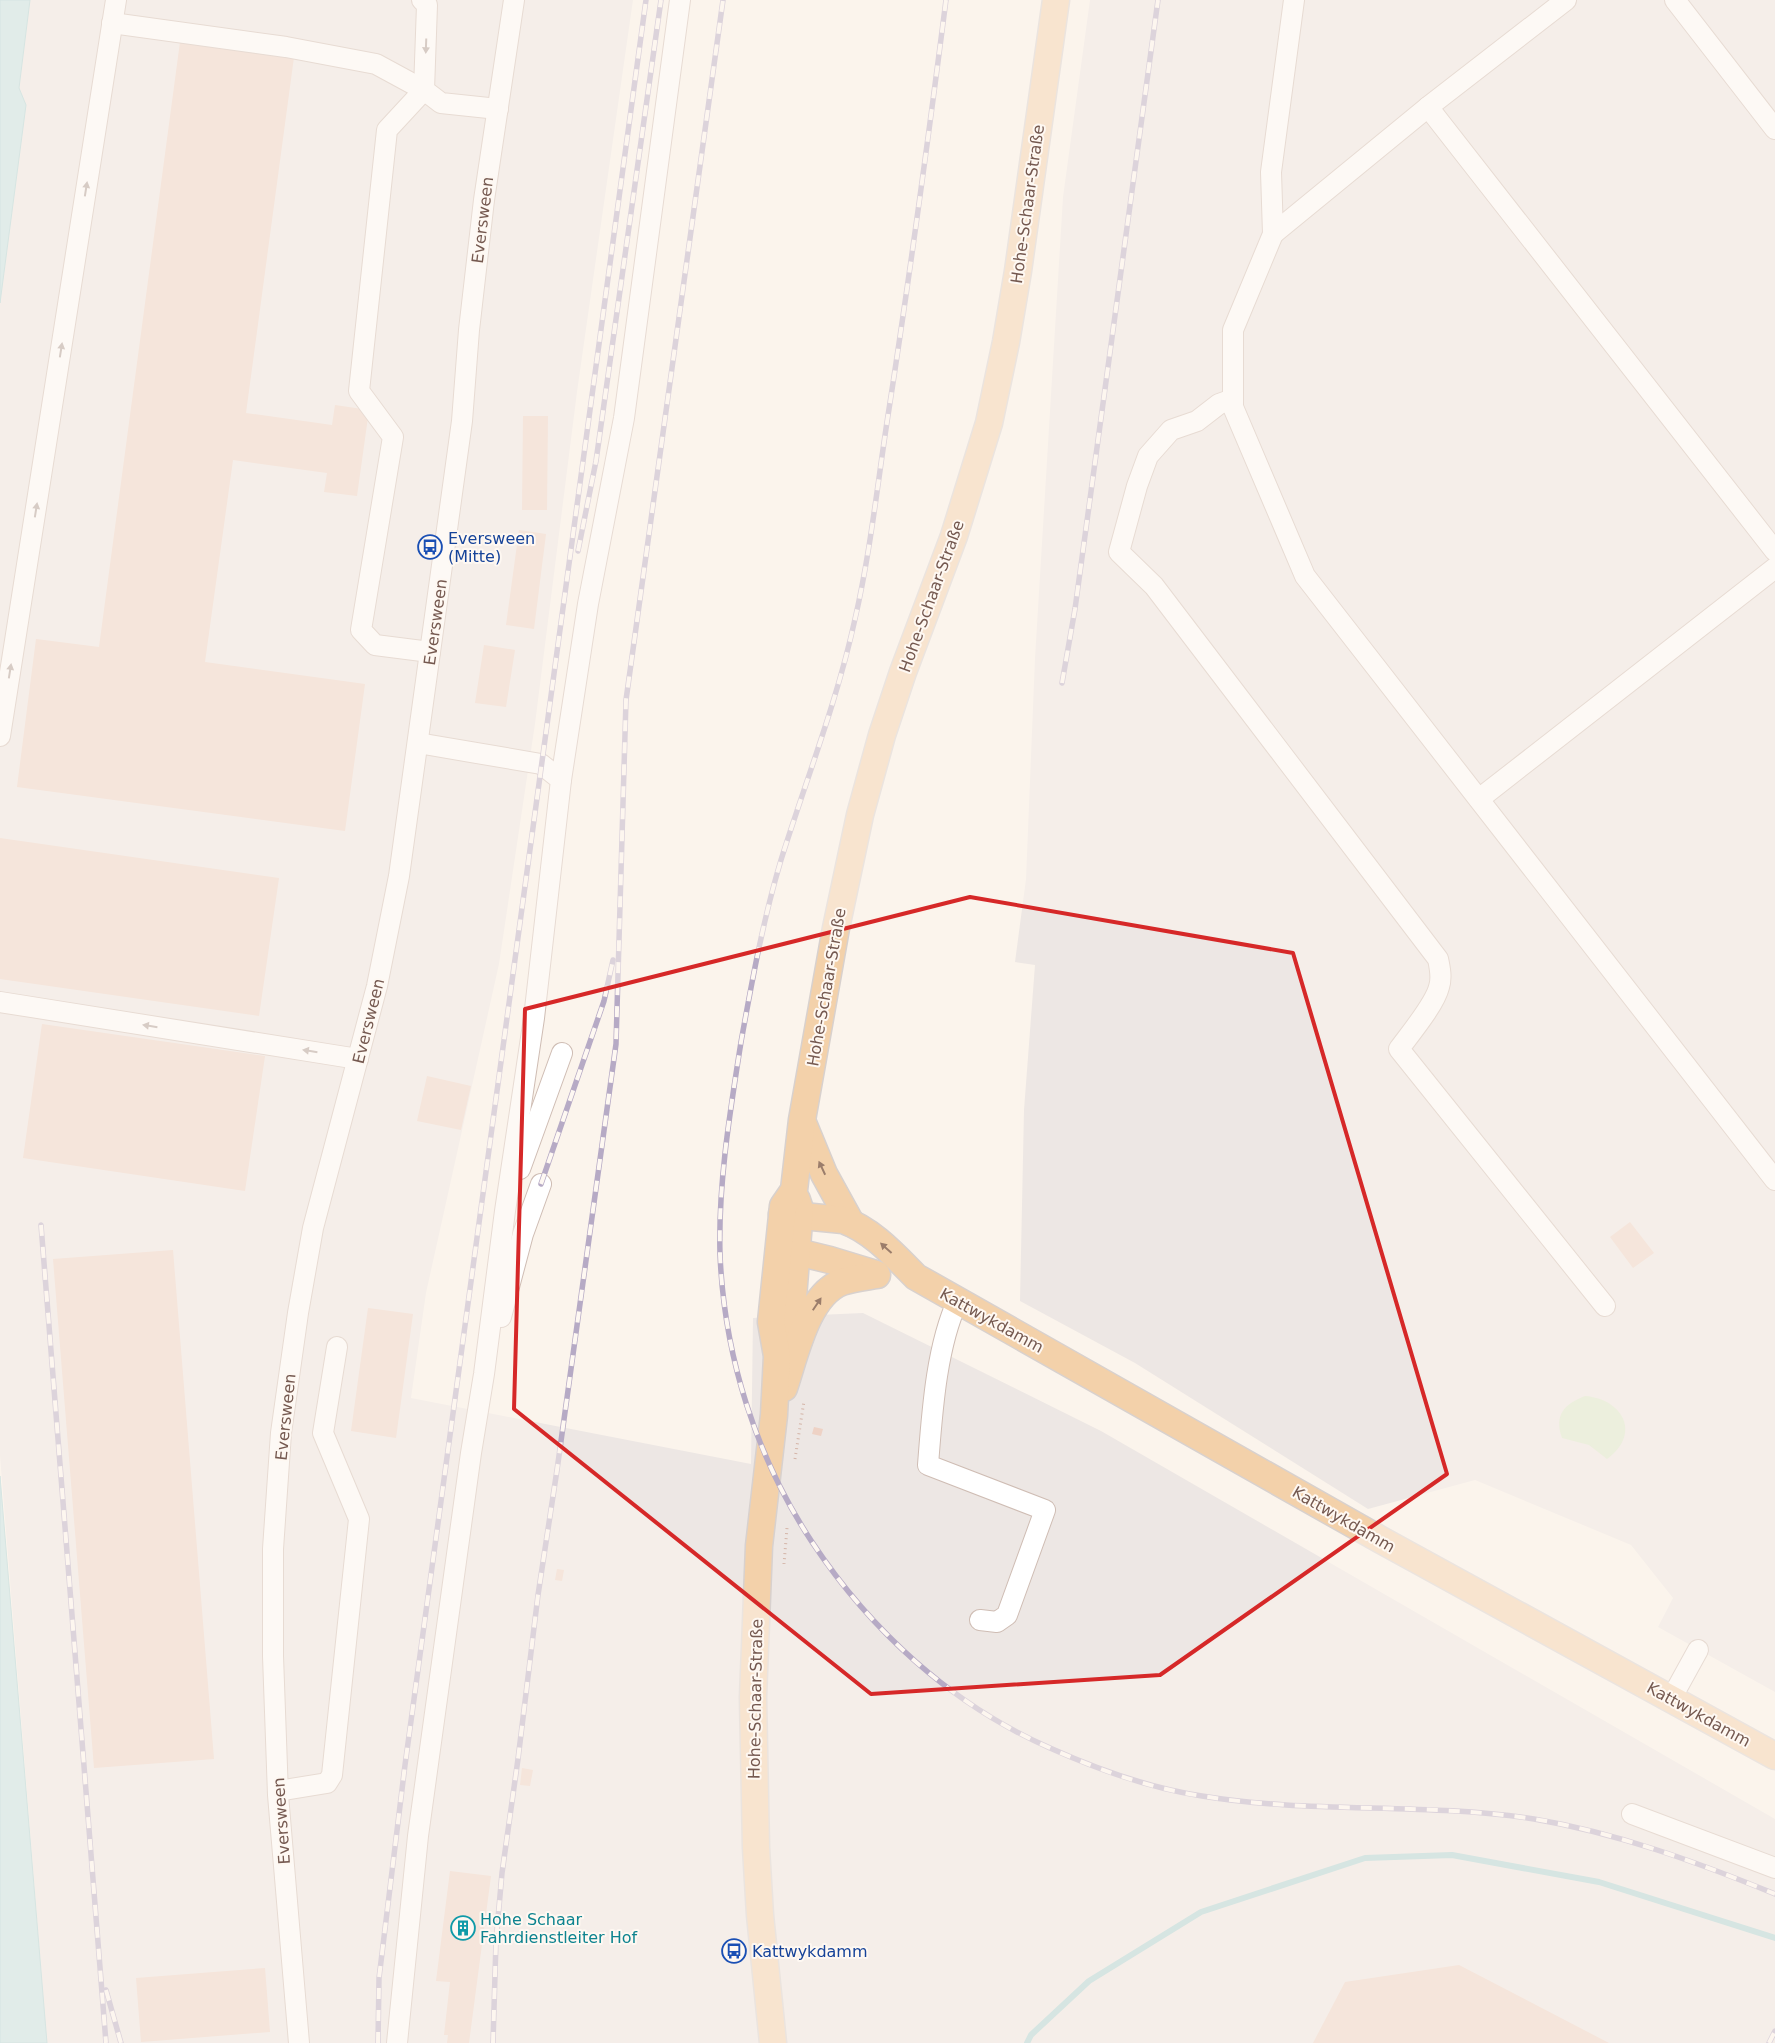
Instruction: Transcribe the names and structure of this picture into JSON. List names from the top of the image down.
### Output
{
  "streets": {
    "main road": ["Hohe-Schaar-Straße", "Kattwykdamm"],
    "street": ["Eversween"]
  },
  "crossings": [
    ["Hohe-Schaar-Straße", "Kattwykdamm"]
  ],
  "places": {
    "bus stop": ["Eversween (Mitte)", "Kattwykdamm"],
    "building": ["Hohe Schaar Fahrdienstleiter Hof"]
  }
}
